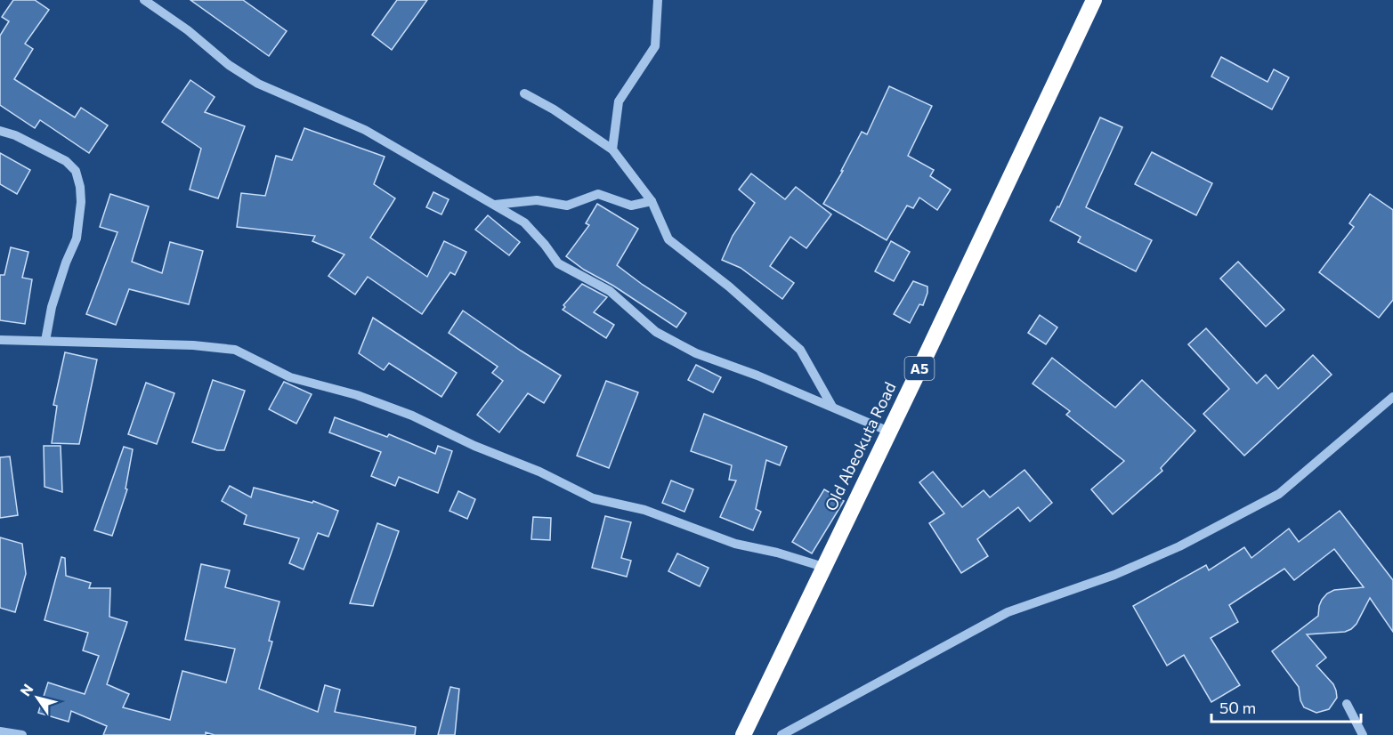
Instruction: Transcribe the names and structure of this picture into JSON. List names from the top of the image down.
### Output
{
  "streets": {
    "highway": ["A5", "Old Abeokuta Road"]
  },
  "scale_bar": "50 m",
  "north": "top left"
}
